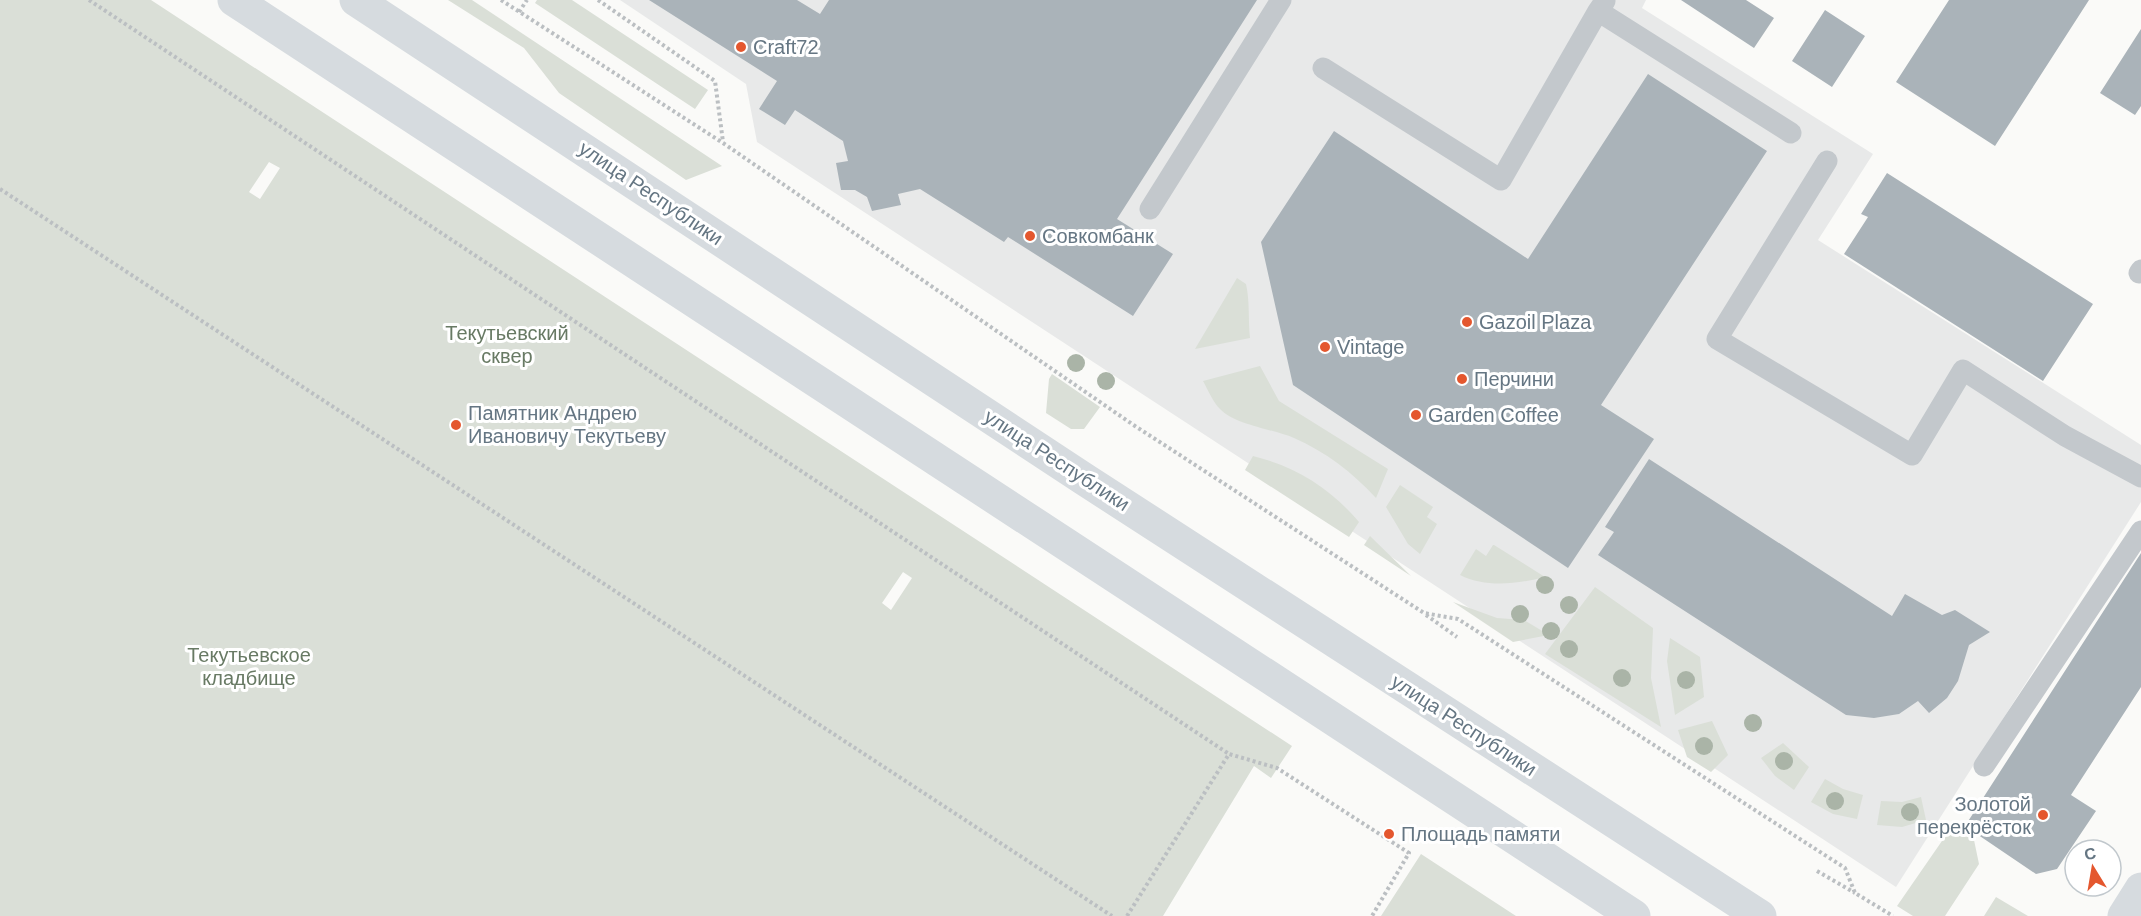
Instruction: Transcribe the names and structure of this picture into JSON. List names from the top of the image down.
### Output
{
  "streets": {
    "main road": ["улица Республики"]
  },
  "parks": ["Текутьевский сквер", "Текутьевское кладбище"],
  "places": [
    "Craft72",
    "Совкомбанк",
    "Gazoil Plaza",
    "Vintage",
    "Перчини",
    "Garden Coffee",
    "Памятник Андрею Ивановичу Текутьеву",
    "Золотой перекрёсток",
    "Площадь памяти"
  ],
  "north": "top"
}
